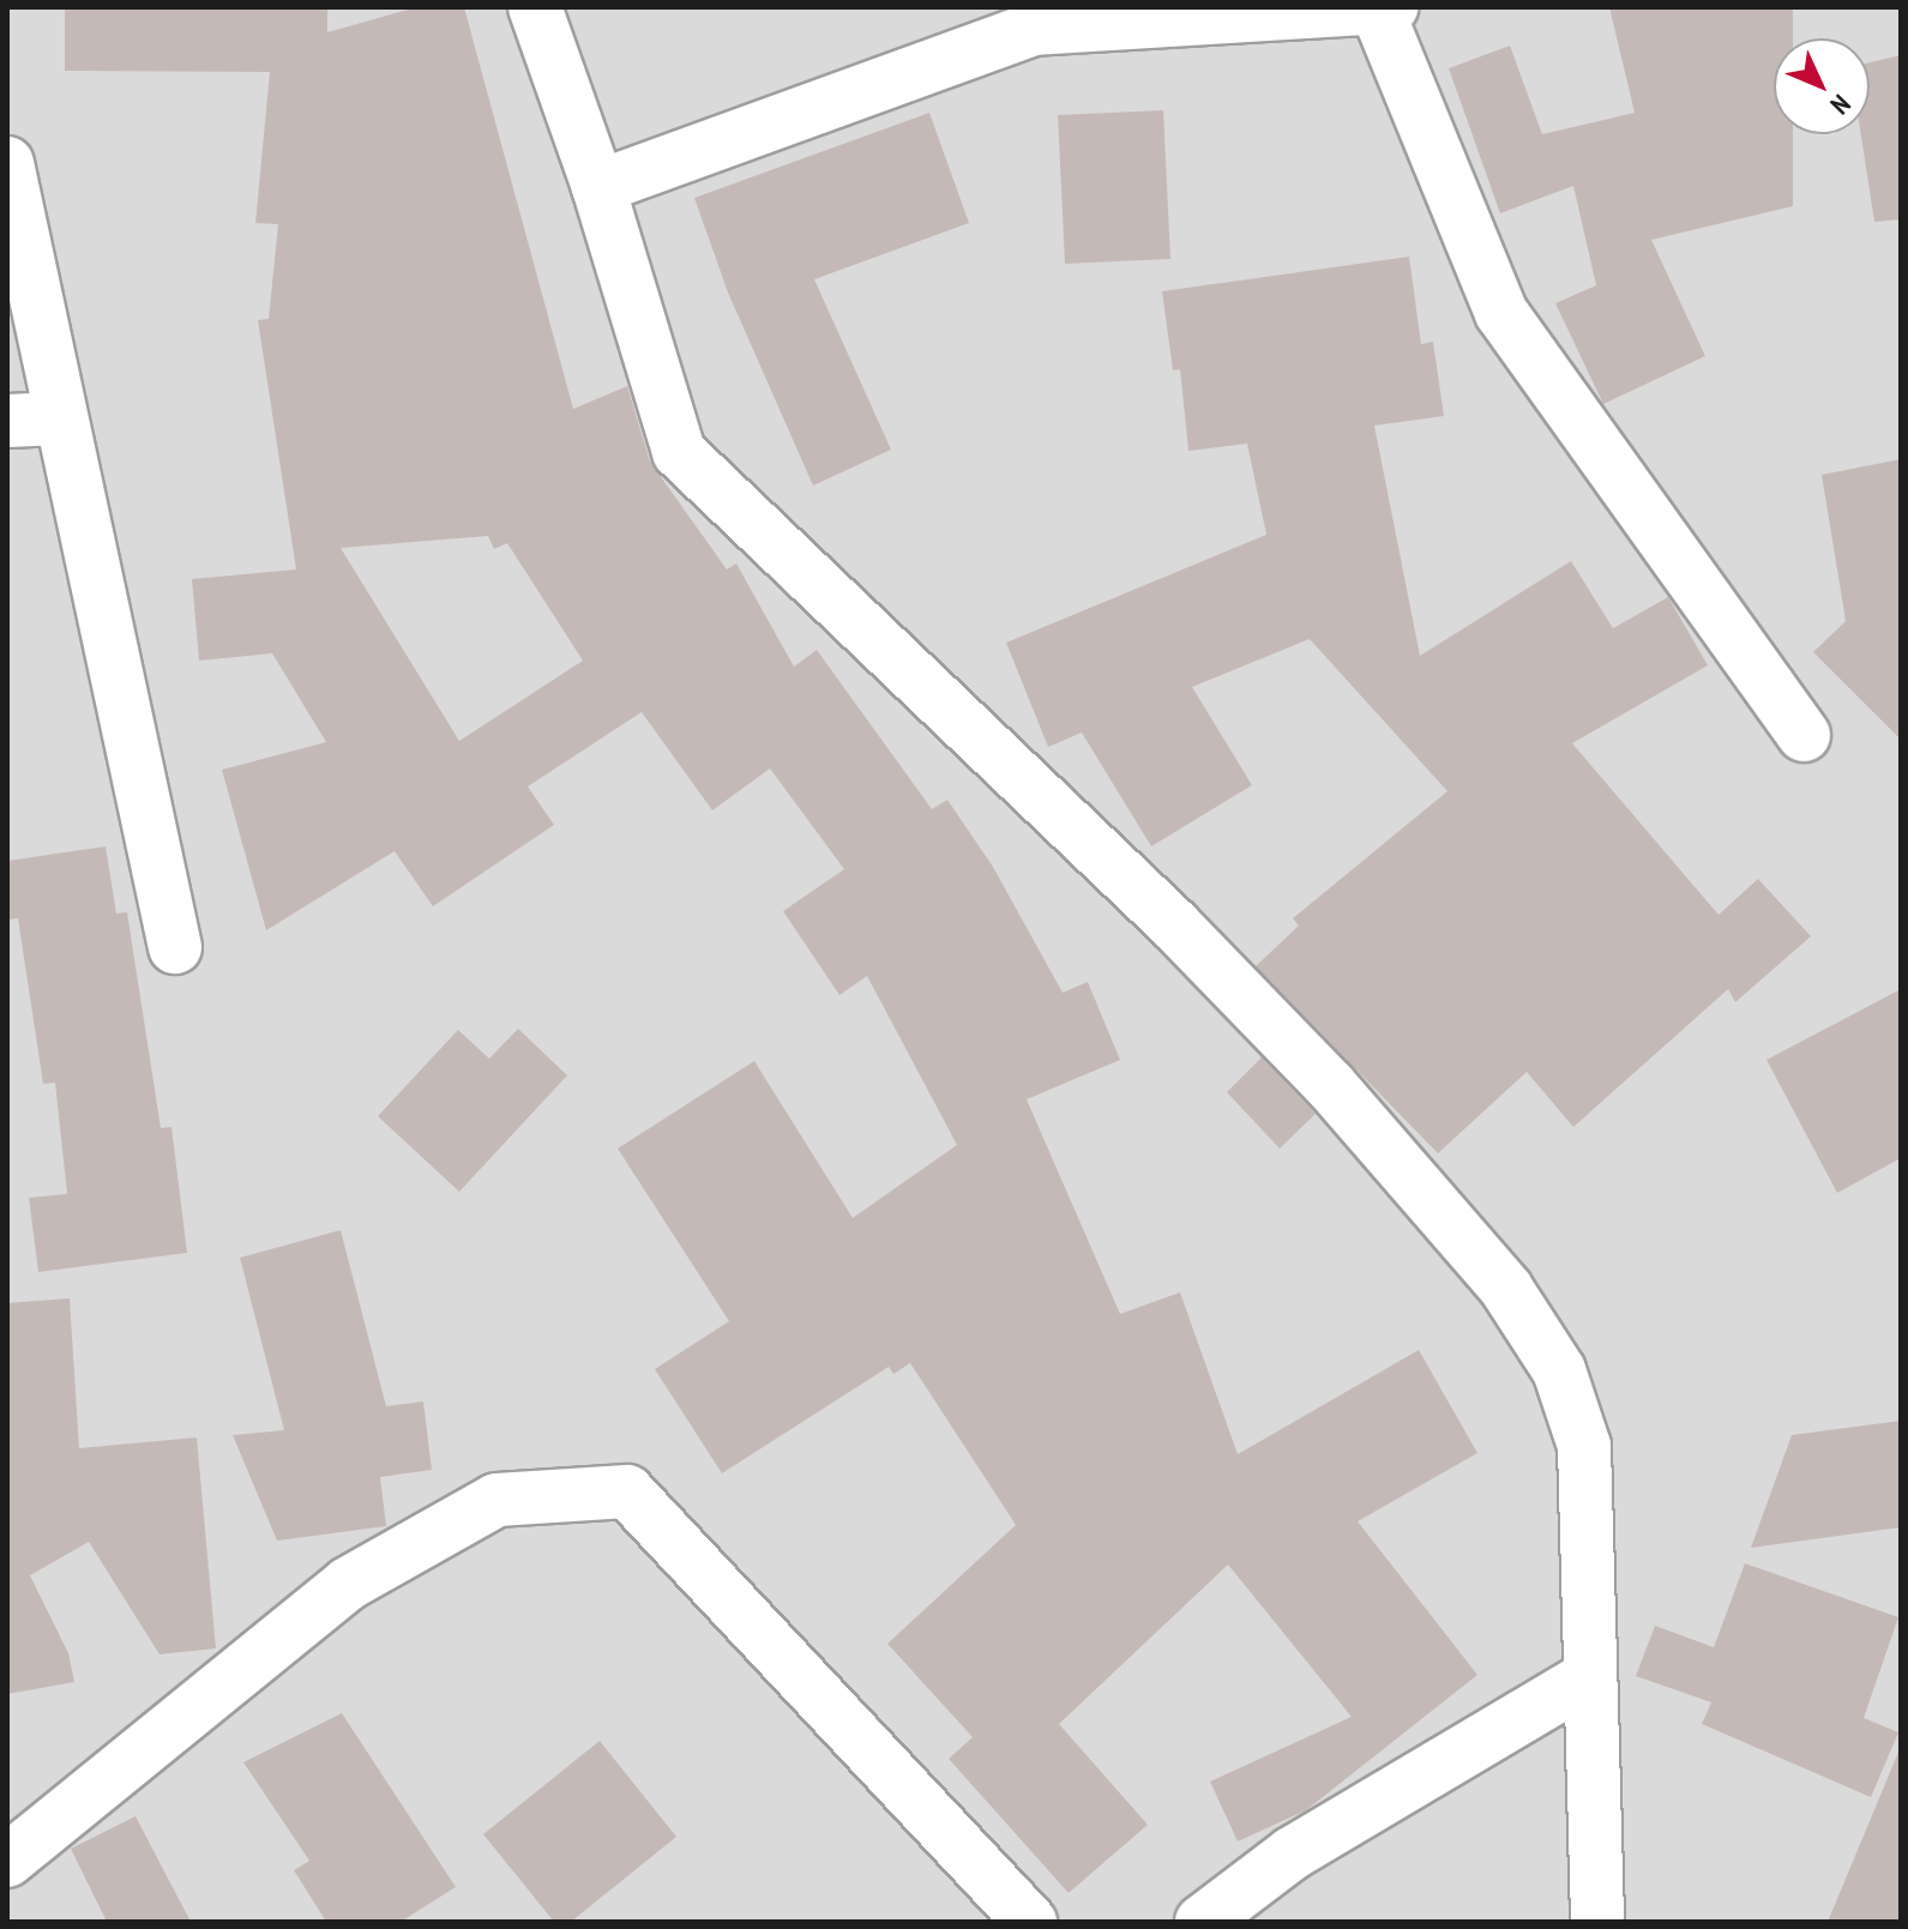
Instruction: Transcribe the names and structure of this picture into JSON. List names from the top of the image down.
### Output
{
  "north": "bottom right"
}
